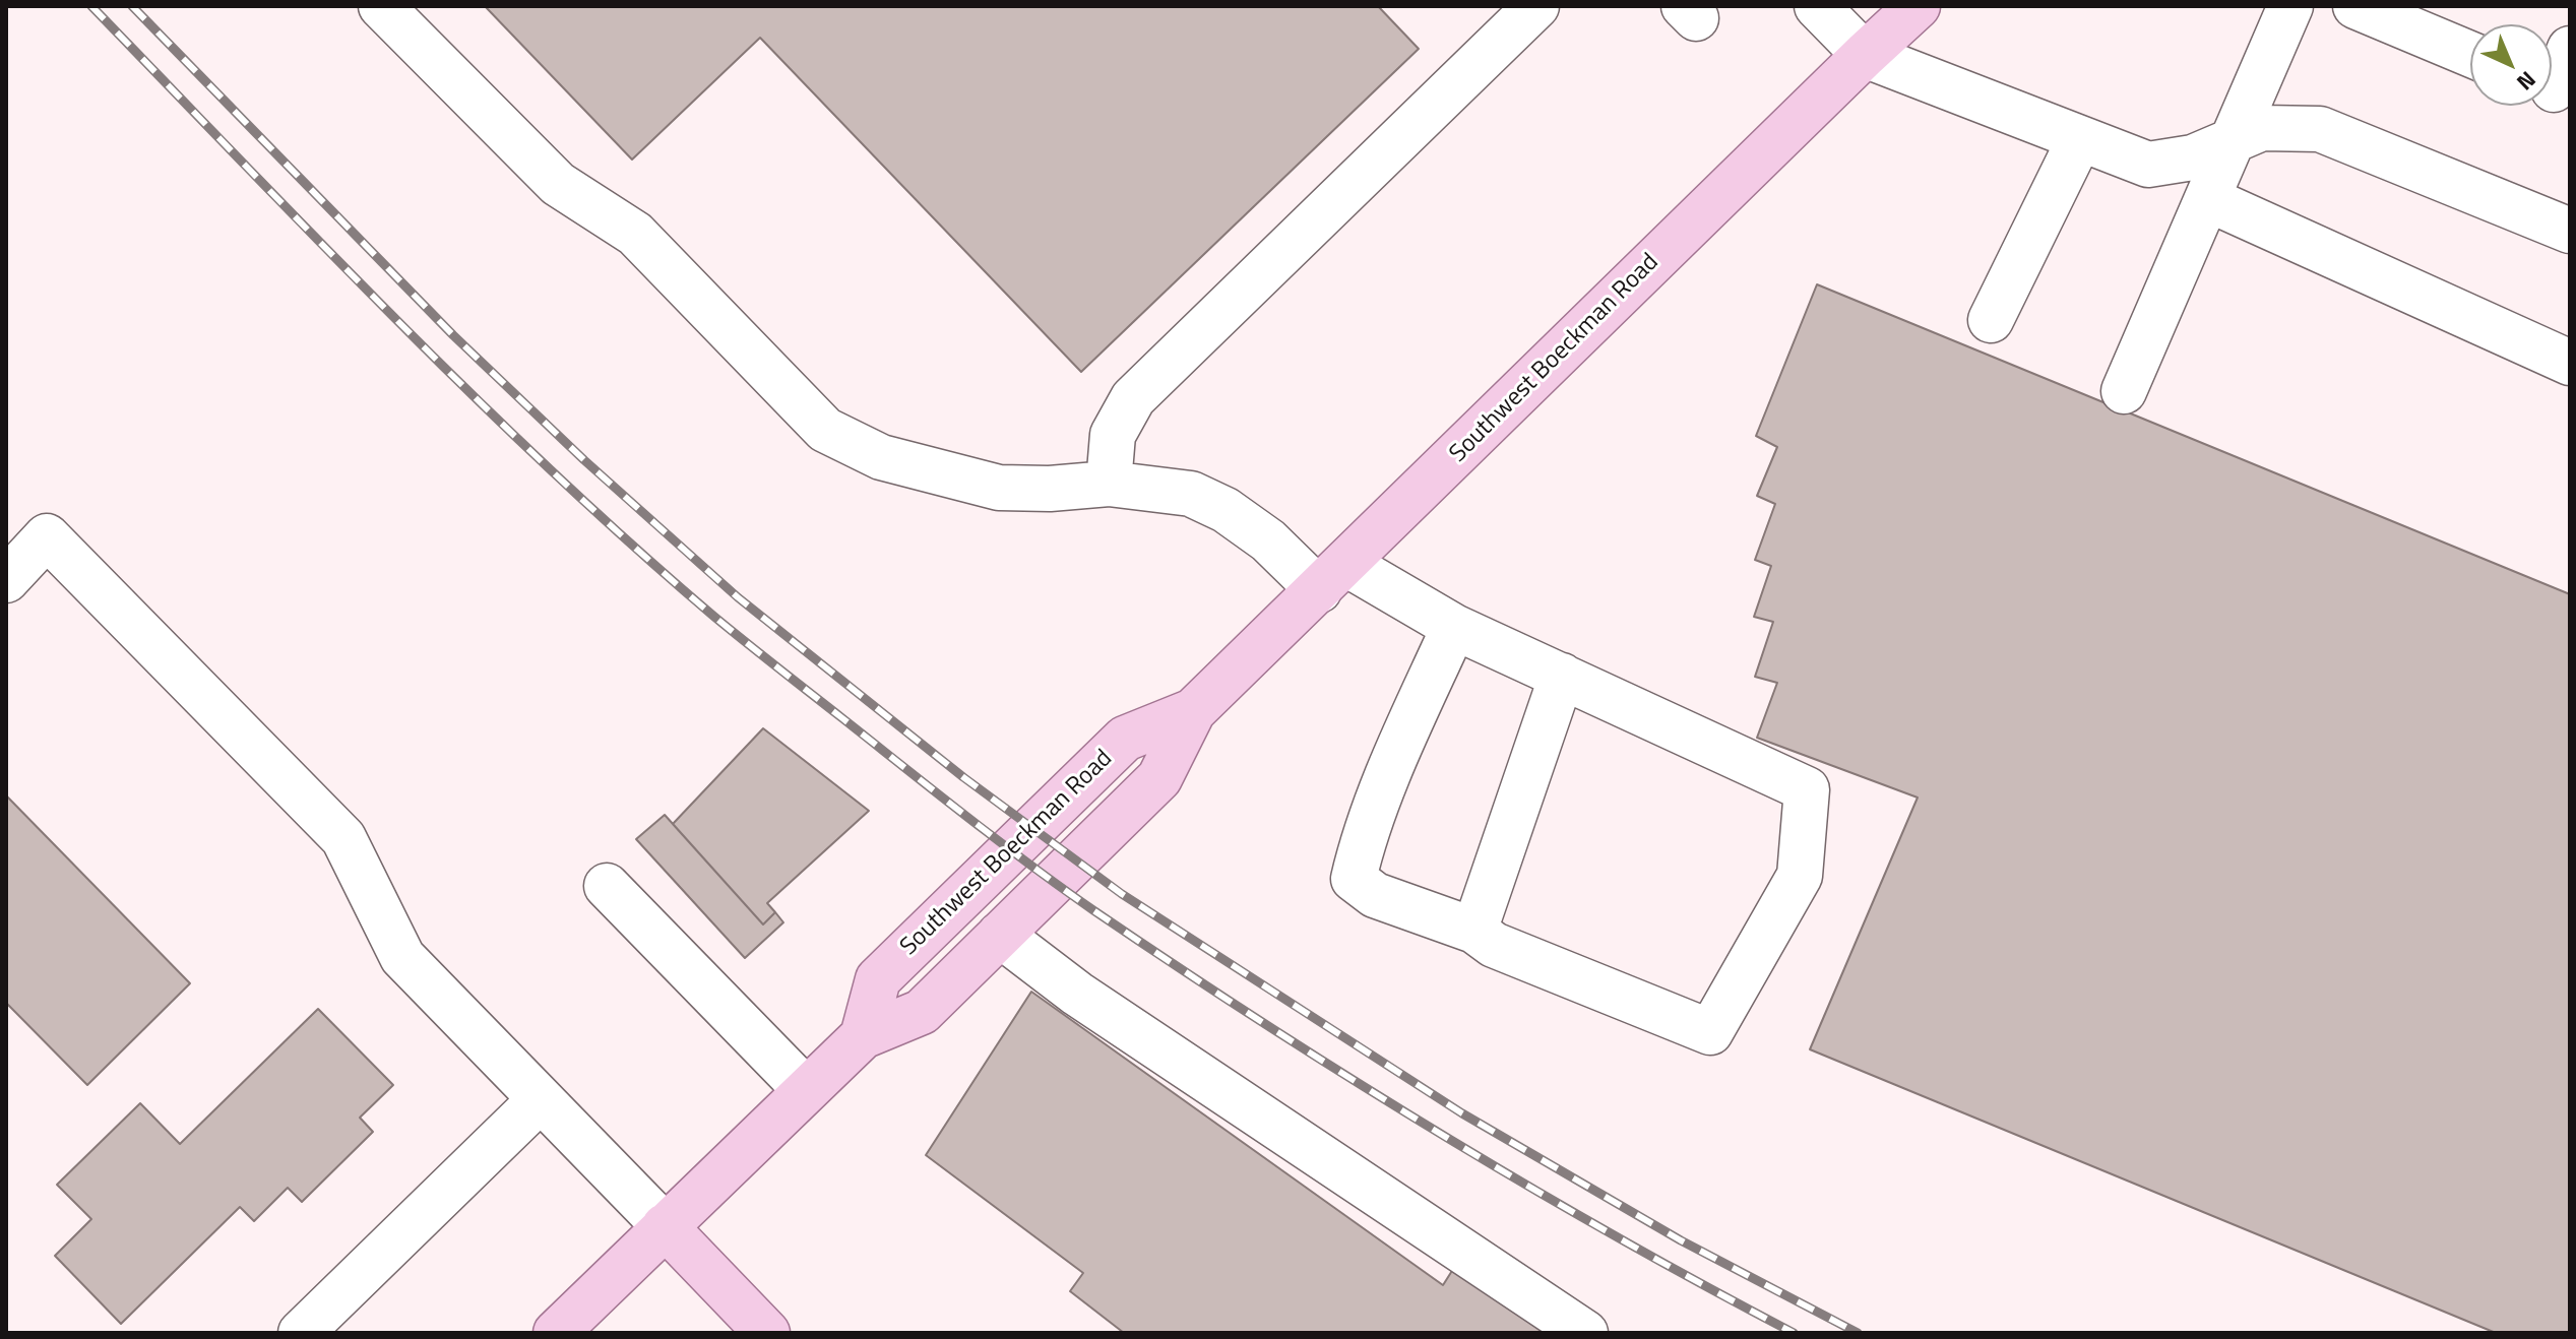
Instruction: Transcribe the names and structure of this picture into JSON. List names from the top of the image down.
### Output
{
  "streets": {
    "main road": ["Southwest Boeckman Road"]
  },
  "north": "bottom right"
}
